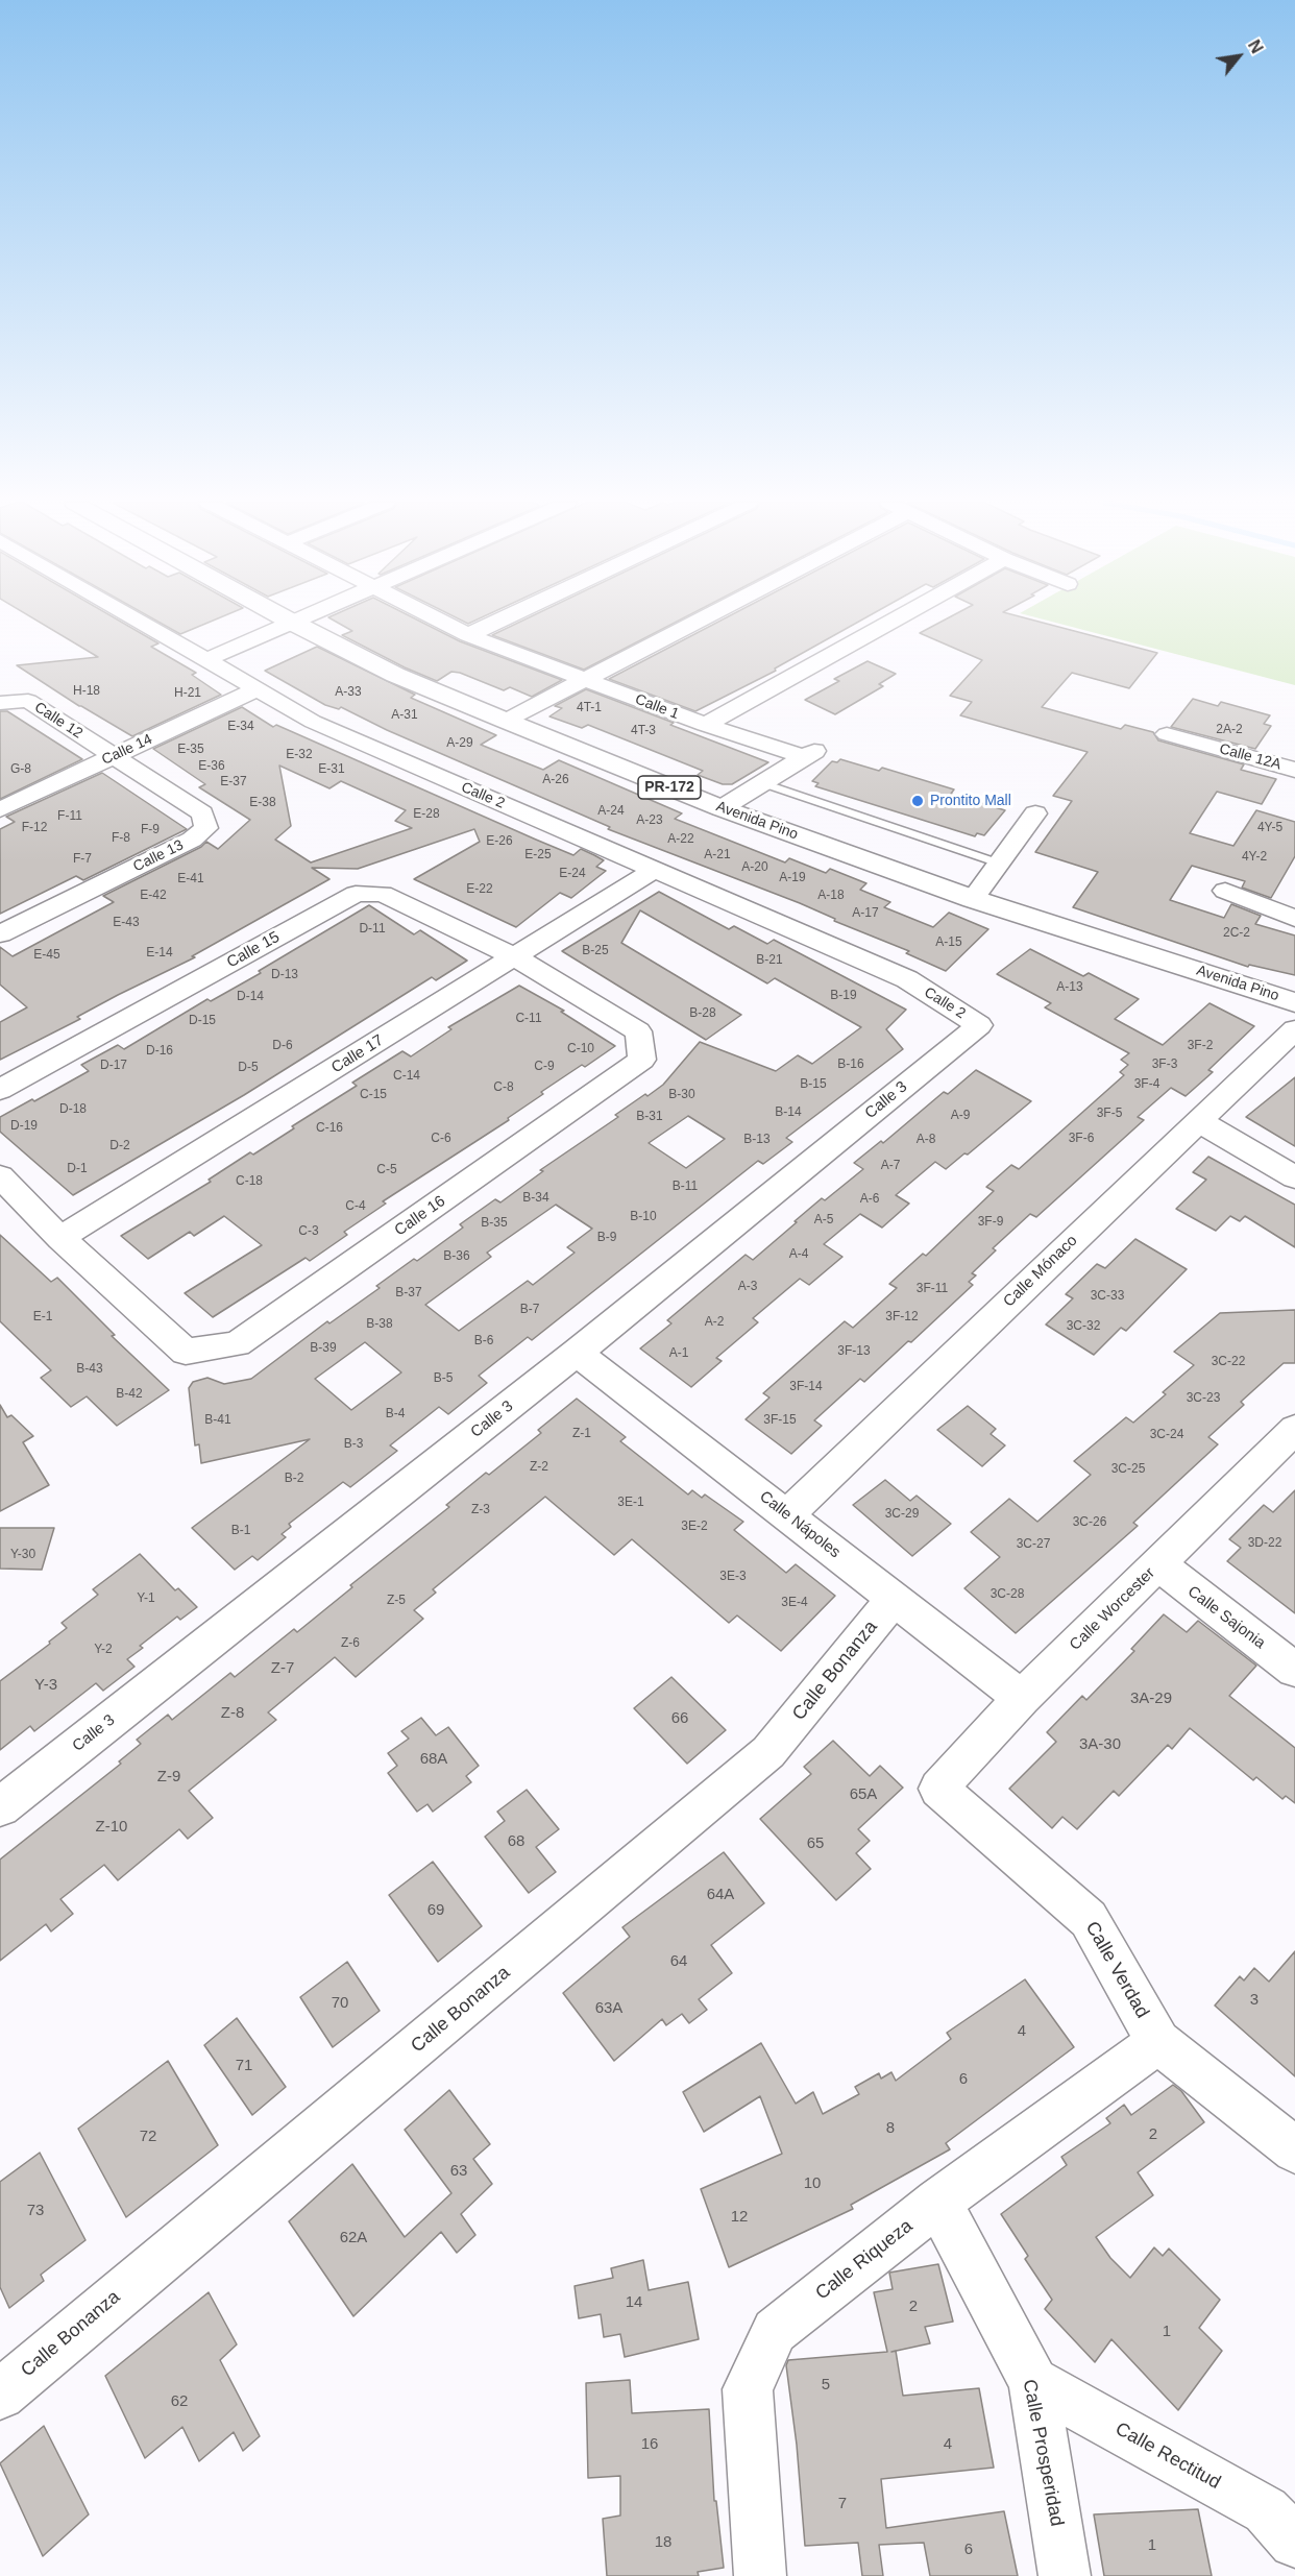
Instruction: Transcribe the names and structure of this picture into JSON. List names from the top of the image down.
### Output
{
  "streets": {
    "main road": ["PR-172", "Avenida Pino"],
    "street": [
      "Calle 1",
      "Calle 12",
      "Calle 14",
      "Calle 12A",
      "Calle 2",
      "Calle 13",
      "Calle 15",
      "Calle 17",
      "Calle 3",
      "Calle 16",
      "Calle Mónaco",
      "Calle Nápoles",
      "Calle Worcester",
      "Calle Sajonia",
      "Calle Bonanza",
      "Calle Verdad",
      "Calle Riqueza",
      "Calle Prosperidad",
      "Calle Rectitud"
    ]
  },
  "crossings": [
    ["Calle 12", "Calle 14"],
    ["Calle 12", "Calle 13"],
    ["Calle 14", "Calle 2"],
    ["Calle 14", "Calle 13"],
    ["Calle 2", "Calle 17"],
    ["Calle 2", "Calle 3"],
    ["Calle 15", "Calle 17"],
    ["Calle 15", "Calle 16"],
    ["Calle 17", "Calle 16"],
    ["Calle 3", "Calle Nápoles"],
    ["Calle Mónaco", "Calle Nápoles"],
    ["Calle Nápoles", "Calle Worcester"],
    ["Calle Nápoles", "Calle Bonanza"],
    ["Calle Worcester", "Calle Sajonia"],
    ["Calle Worcester", "Calle Verdad"],
    ["Calle Verdad", "Calle Riqueza"],
    ["Calle Riqueza", "Calle Prosperidad"],
    ["Calle Prosperidad", "Calle Rectitud"]
  ],
  "places": ["Prontito Mall"],
  "house_numbers": [
    "H-18",
    "A-33",
    "H-21",
    "4T-1",
    "A-31",
    "E-34",
    "2A-2",
    "4T-3",
    "A-29",
    "E-35",
    "E-32",
    "E-36",
    "G-8",
    "E-31",
    "A-26",
    "E-37",
    "E-38",
    "A-24",
    "E-28",
    "F-11",
    "A-23",
    "F-12",
    "4Y-5",
    "F-9",
    "F-8",
    "A-22",
    "E-26",
    "E-25",
    "A-21",
    "4Y-2",
    "F-7",
    "A-20",
    "E-24",
    "A-19",
    "E-41",
    "E-22",
    "E-42",
    "A-18",
    "A-17",
    "E-43",
    "D-11",
    "2C-2",
    "A-15",
    "B-25",
    "E-14",
    "E-45",
    "B-21",
    "D-13",
    "A-13",
    "B-19",
    "D-14",
    "B-28",
    "C-11",
    "D-15",
    "D-6",
    "3F-2",
    "C-10",
    "D-16",
    "B-16",
    "3F-3",
    "D-17",
    "C-9",
    "D-5",
    "C-14",
    "B-15",
    "3F-4",
    "C-8",
    "C-15",
    "B-30",
    "D-18",
    "B-14",
    "3F-5",
    "A-9",
    "B-31",
    "D-19",
    "C-16",
    "C-6",
    "3F-6",
    "B-13",
    "A-8",
    "D-2",
    "A-7",
    "D-1",
    "C-5",
    "C-18",
    "B-11",
    "B-34",
    "A-6",
    "C-4",
    "B-10",
    "A-5",
    "3F-9",
    "B-35",
    "C-3",
    "B-9",
    "A-4",
    "B-36",
    "A-3",
    "3F-11",
    "B-37",
    "3C-33",
    "B-7",
    "E-1",
    "3F-12",
    "A-2",
    "B-38",
    "3C-32",
    "B-6",
    "B-39",
    "3F-13",
    "A-1",
    "3C-22",
    "B-43",
    "B-5",
    "3F-14",
    "B-42",
    "3C-23",
    "B-4",
    "B-41",
    "3F-15",
    "Z-1",
    "3C-24",
    "B-3",
    "Z-2",
    "3C-25",
    "B-2",
    "3E-1",
    "Z-3",
    "3C-29",
    "3C-26",
    "3E-2",
    "B-1",
    "3D-22",
    "3C-27",
    "Y-30",
    "3E-3",
    "3C-28",
    "Y-1",
    "Z-5",
    "3E-4",
    "Z-6",
    "Y-2",
    "Z-7",
    "Y-3",
    "3A-29",
    "Z-8",
    "66",
    "3A-30",
    "68A",
    "Z-9",
    "65A",
    "Z-10",
    "68",
    "65",
    "64A",
    "69",
    "64",
    "3",
    "70",
    "63A",
    "4",
    "71",
    "6",
    "8",
    "2",
    "72",
    "63",
    "10",
    "73",
    "12",
    "62A",
    "14",
    "2",
    "1",
    "5",
    "62",
    "16",
    "4",
    "7",
    "18",
    "1",
    "6"
  ],
  "north": "top right"
}
